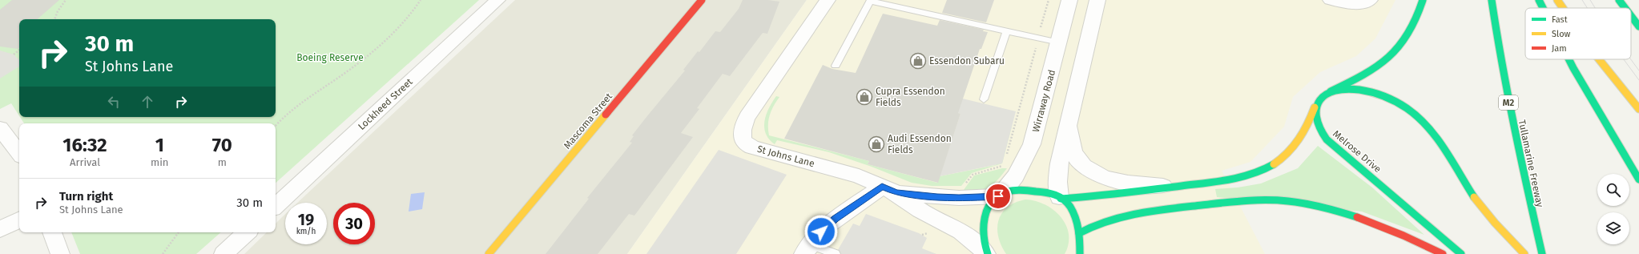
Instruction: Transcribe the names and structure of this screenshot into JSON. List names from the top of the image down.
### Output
{
  "streets": {
    "main road": [
      "M2",
      "Mascoma Street",
      "Melrose Drive",
      "Tullamarine Freeway"
    ],
    "street": ["Wirraway Road", "Lockheed Street", "St Johns Lane"]
  },
  "crossings": [
    ["Wirraway Road", "St Johns Lane"]
  ],
  "parks": ["Boeing Reserve"],
  "places": {
    "shop": ["Essendon Subaru", "Cupra Essendon Fields", "Audi Essendon Fields"]
  },
  "legend": ["Fast", "Slow", "Jam"],
  "page": {
    "turn": ["30 m", "St Johns Lane"],
    "eta": [
      "16:32",
      "Arrival",
      "1",
      "min",
      "70",
      "m"
    ],
    "list": [
      {
        "name": "Turn right",
        "note": "St Johns Lane",
        "value": "30 m"
      }
    ],
    "speed": "19 km/h",
    "limit": "30"
  }
}
